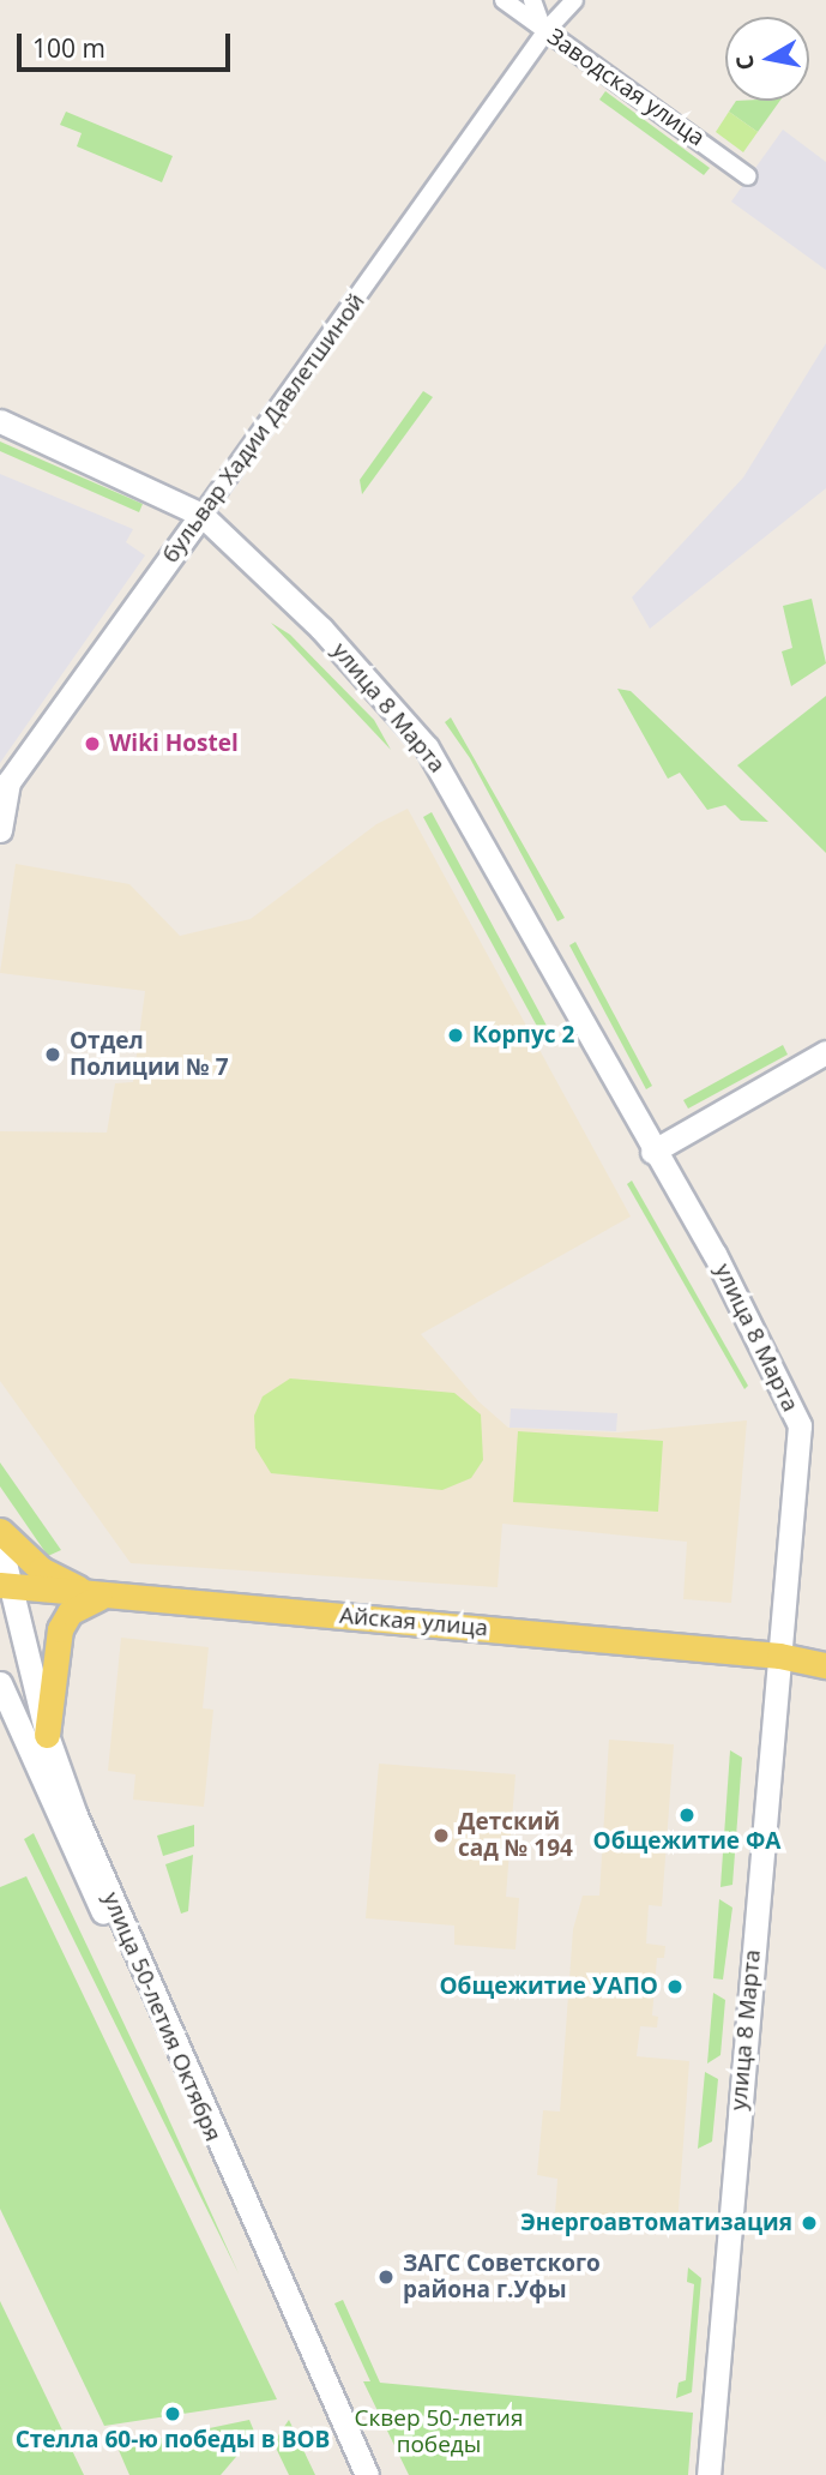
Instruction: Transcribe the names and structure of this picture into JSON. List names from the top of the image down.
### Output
{
  "streets": {
    "main road": [
      "бульвар Хадии Давлетшиной",
      "улица 8 Марта",
      "Айская улица",
      "улица 50-летия Октября"
    ],
    "street": ["Заводская улица"]
  },
  "crossings": [
    ["Заводская улица", "бульвар Хадии Давлетшиной"],
    ["бульвар Хадии Давлетшиной", "улица 8 Марта"],
    ["улица 8 Марта", "Айская улица"],
    ["Айская улица", "улица 50-летия Октября"]
  ],
  "parks": ["Сквер 50-летия победы"],
  "places": [
    "Wiki Hostel",
    "Корпус 2",
    "Отдел Полиции № 7",
    "Общежитие ФА",
    "Детский сад № 194",
    "Общежитие УАПО",
    "Энергоавтоматизация",
    "ЗАГС Советского района г.Уфы",
    "Стелла 60-ю победы в ВОВ"
  ],
  "scale_bar": "100 m",
  "north": "left"
}
